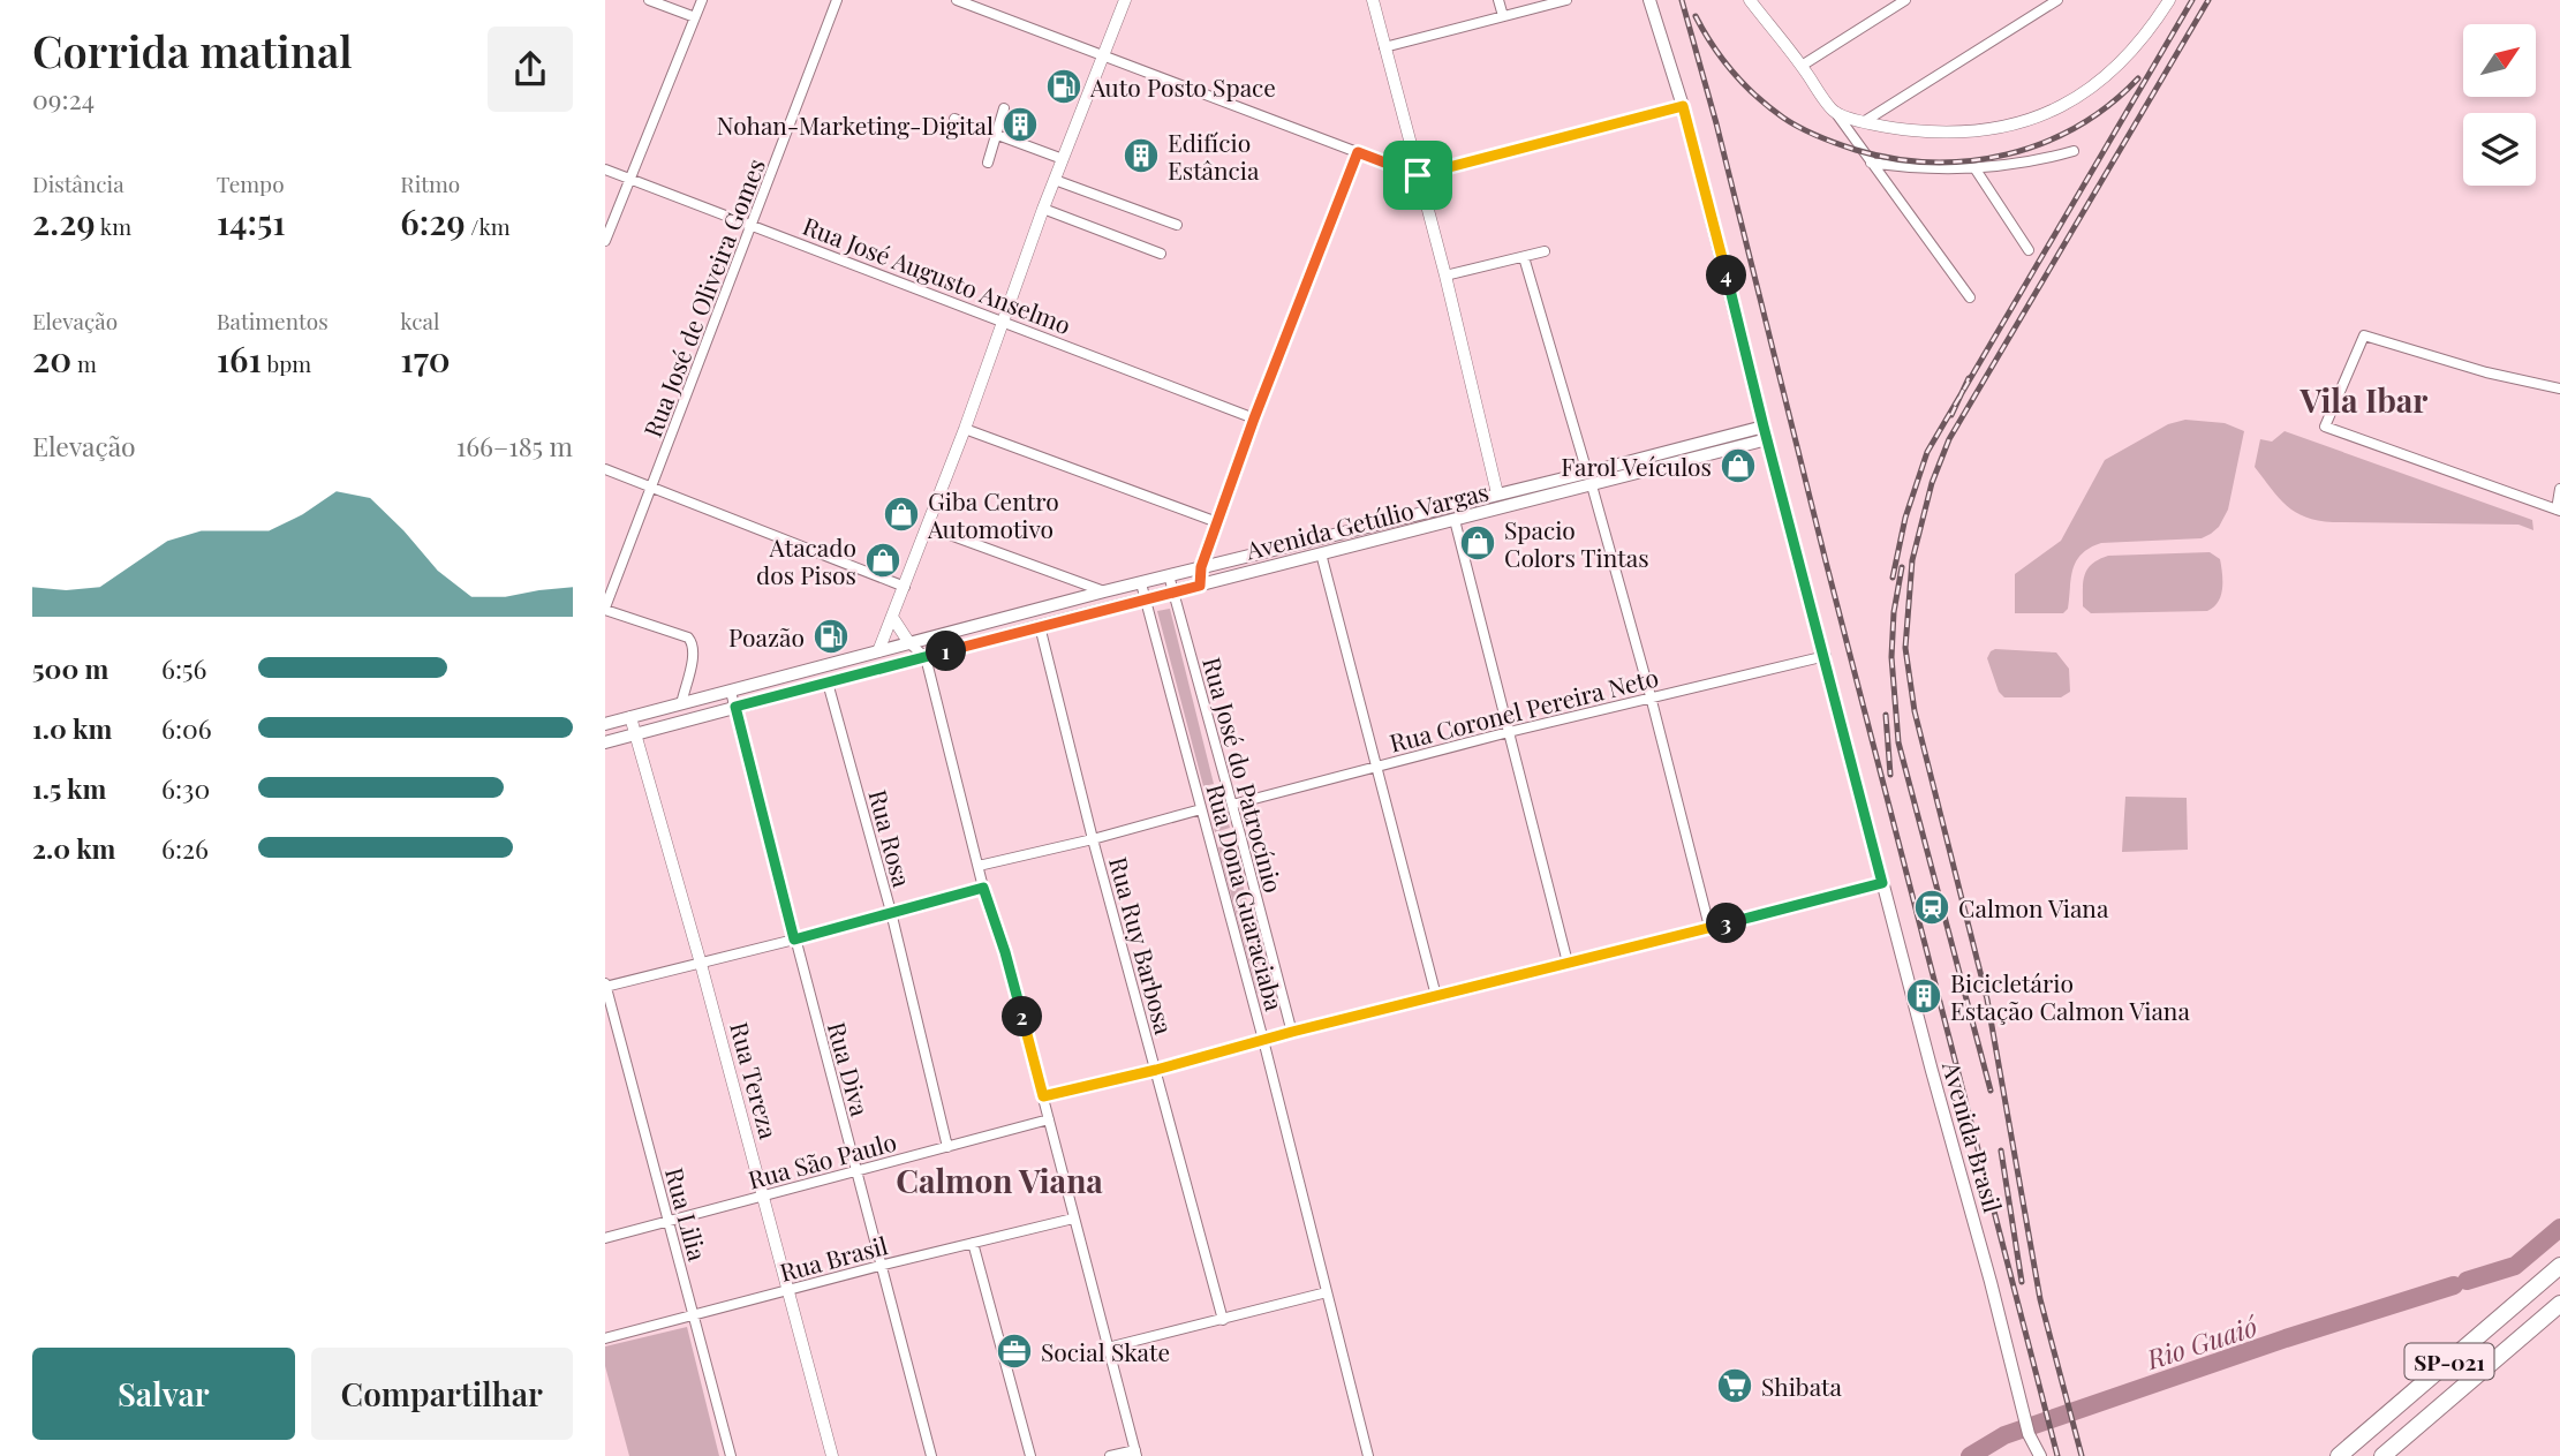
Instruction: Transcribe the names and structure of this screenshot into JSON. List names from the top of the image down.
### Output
{
  "streets": {
    "highway": ["SP-021"],
    "main road": ["Avenida Getúlio Vargas", "Avenida Brasil"],
    "street": [
      "Rua José Augusto Anselmo",
      "Rua José de Oliveira Gomes",
      "Rua Coronel Pereira Neto",
      "Rua José do Patrocínio",
      "Rua Rosa",
      "Rua Dona Guaraciaba",
      "Rua Ruy Barbosa",
      "Rua Diva",
      "Rua Tereza",
      "Rua São Paulo",
      "Rua Lilia",
      "Rua Brasil"
    ]
  },
  "crossings": [
    ["Rua José Augusto Anselmo", "Rua José de Oliveira Gomes"],
    ["Avenida Getúlio Vargas", "Rua José do Patrocínio"],
    ["Avenida Getúlio Vargas", "Rua Rosa"],
    ["Avenida Getúlio Vargas", "Rua Dona Guaraciaba"],
    ["Avenida Getúlio Vargas", "Rua Ruy Barbosa"],
    ["Avenida Getúlio Vargas", "Rua Diva"],
    ["Avenida Getúlio Vargas", "Rua Tereza"],
    ["Avenida Getúlio Vargas", "Avenida Brasil"],
    ["Rua Coronel Pereira Neto", "Rua José do Patrocínio"],
    ["Rua Coronel Pereira Neto", "Avenida Brasil"],
    ["Rua Rosa", "Rua São Paulo"],
    ["Rua Diva", "Rua São Paulo"],
    ["Rua Diva", "Rua Brasil"],
    ["Rua Tereza", "Rua São Paulo"],
    ["Rua Tereza", "Rua Brasil"],
    ["Rua São Paulo", "Rua Lilia"],
    ["Rua Lilia", "Rua Brasil"]
  ],
  "districts": ["Vila Ibar", "Calmon Viana"],
  "water": ["Rio Guaió"],
  "places": {
    "fuel station": ["Auto Posto Space", "Poazão"],
    "building": ["Nohan-Marketing-Digital", "Edifício Estância", "Bicicletário Estação Calmon Viana"],
    "shop": [
      "Farol Veículos",
      "Giba Centro Automotivo",
      "Spacio Colors Tintas",
      "Atacado dos Pisos"
    ],
    "station": ["Calmon Viana"],
    "office": ["Social Skate"],
    "supermarket": ["Shibata"]
  },
  "north": "top right",
  "page": {
    "heading": ["Corrida matinal", "09:24"],
    "stats": [
      ["Distância", "2.29 km"],
      ["Tempo", "14:51"],
      ["Ritmo", "6:29 /km"],
      ["Elevação", "20 m"],
      ["Batimentos", "161 bpm"],
      ["kcal", "170"]
    ],
    "pins": [
      "4",
      "1",
      "3",
      "2"
    ],
    "chart": ["Elevação", "166–185 m"],
    "list": [
      {
        "name": "500 m",
        "note": "6:56"
      },
      {
        "name": "1.0 km",
        "note": "6:06"
      },
      {
        "name": "1.5 km",
        "note": "6:30"
      },
      {
        "name": "2.0 km",
        "note": "6:26"
      }
    ],
    "buttons": ["Salvar", "Compartilhar"]
  }
}
